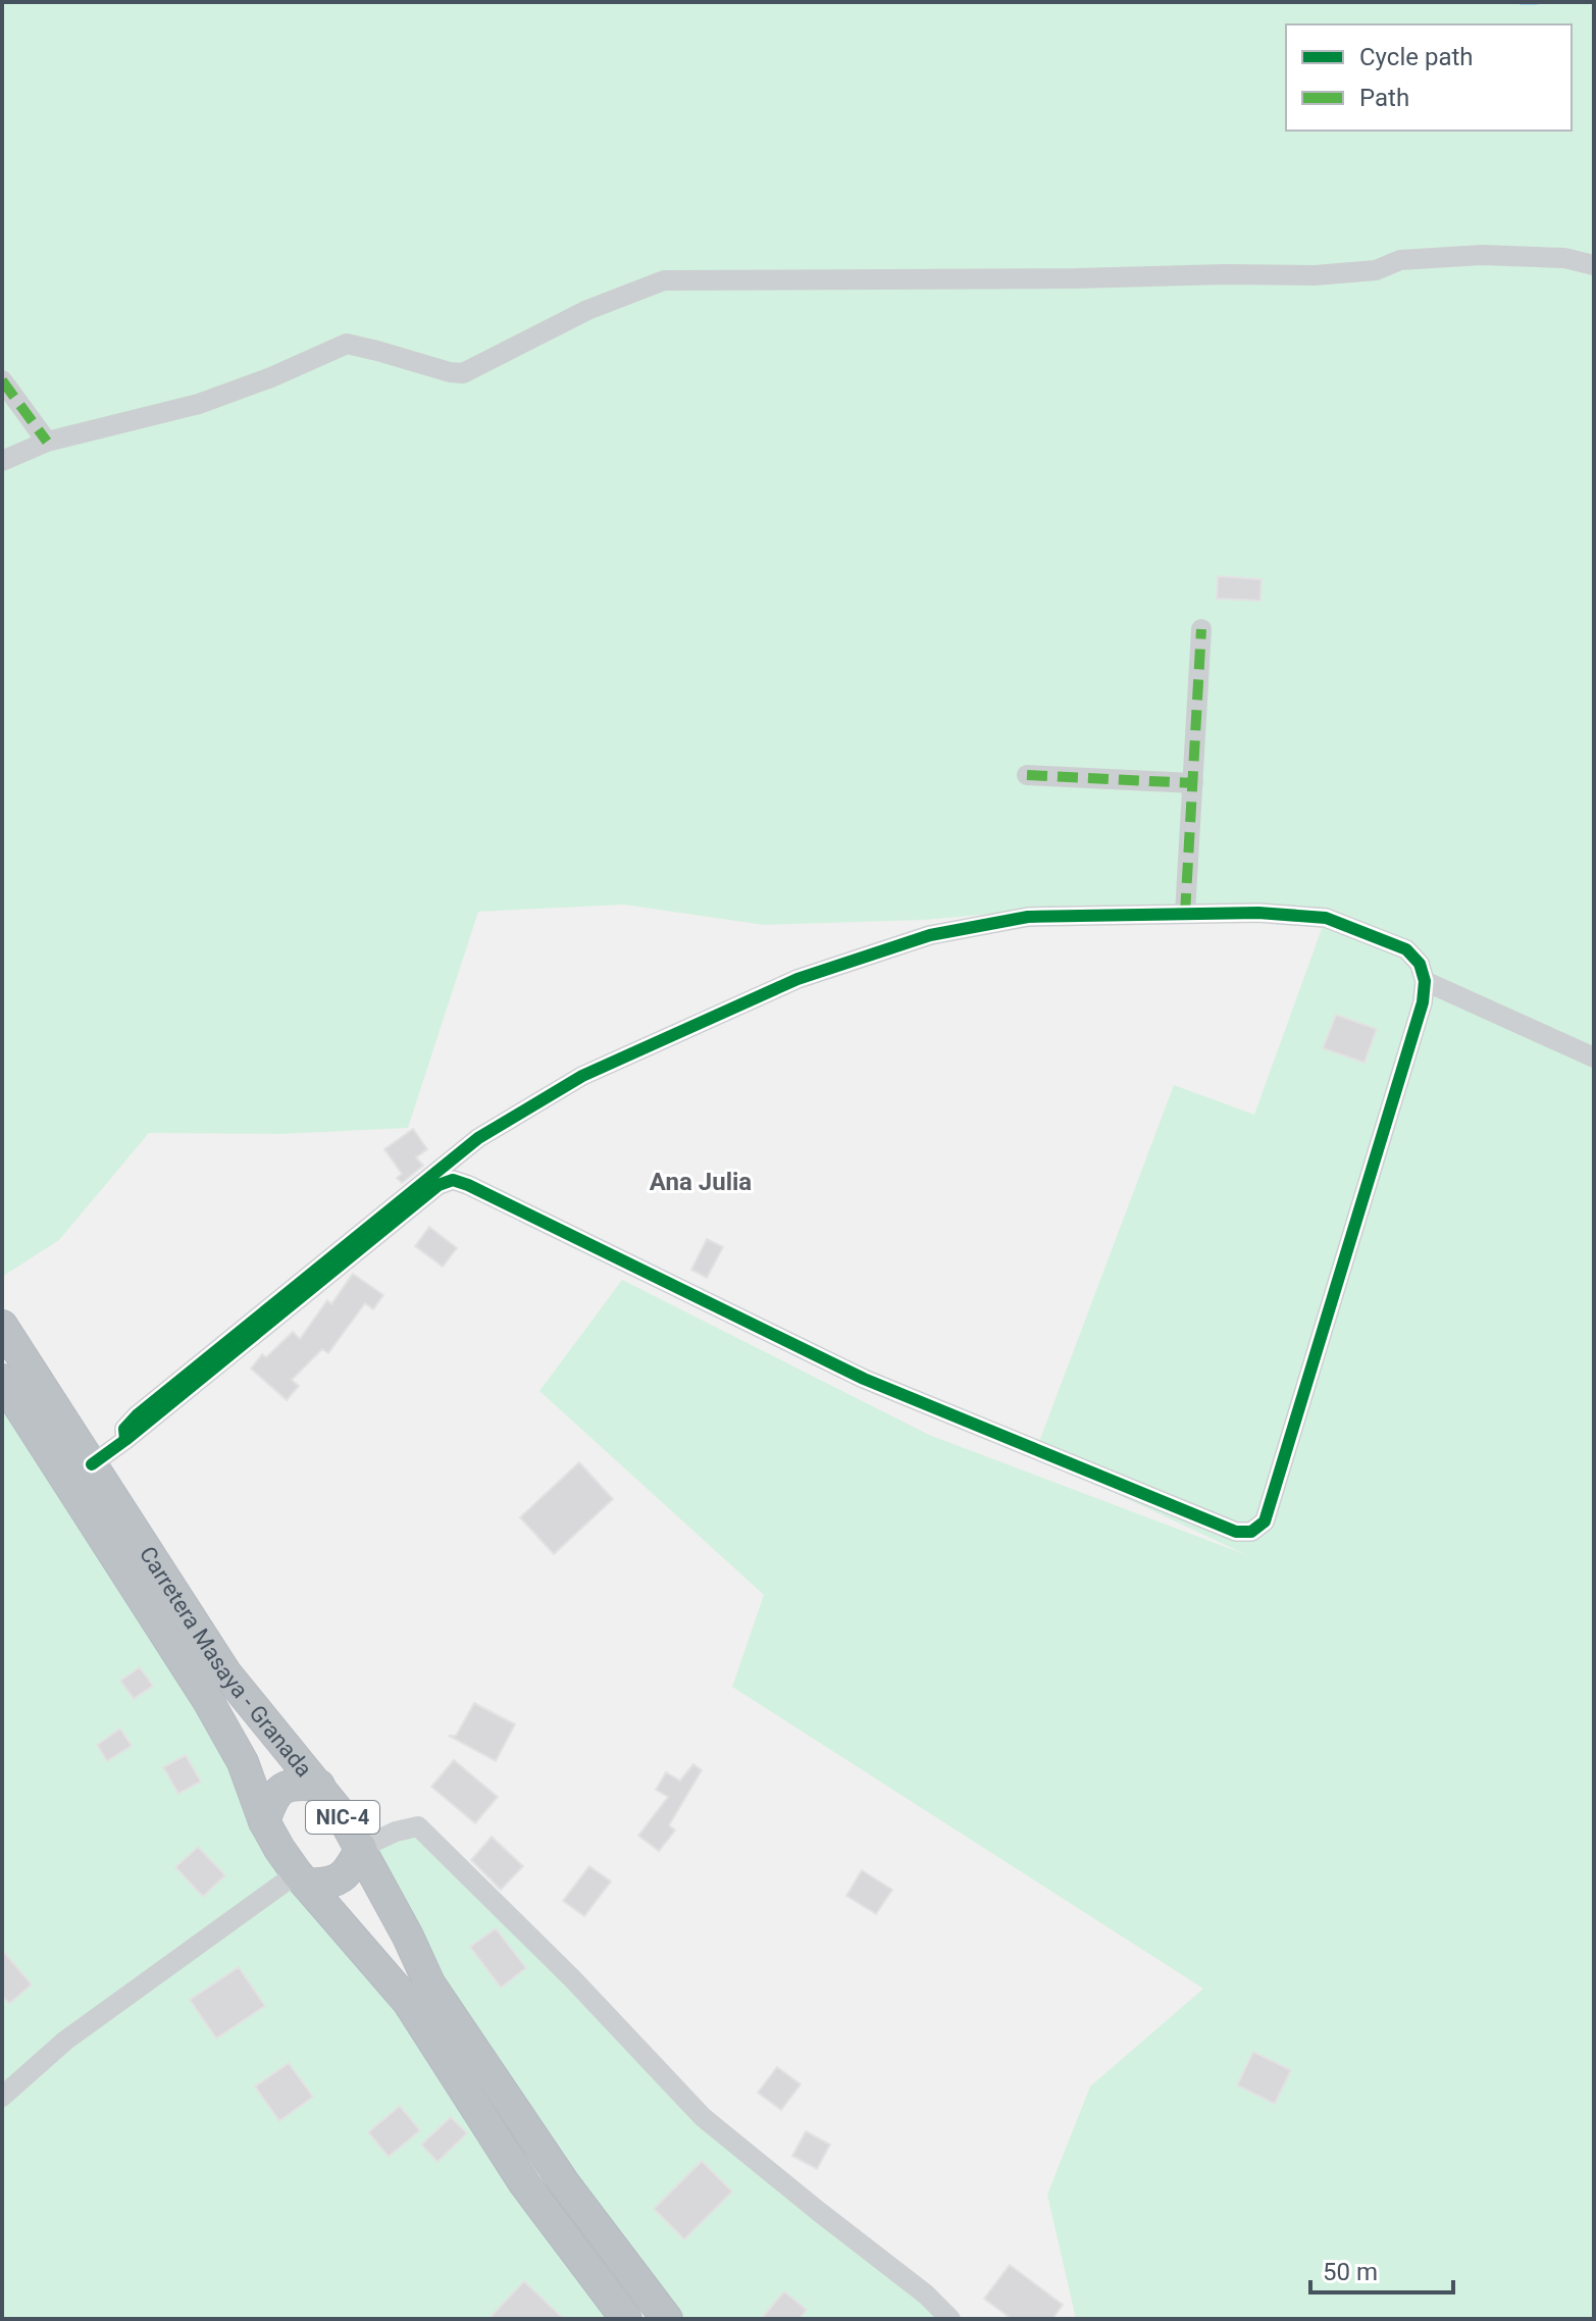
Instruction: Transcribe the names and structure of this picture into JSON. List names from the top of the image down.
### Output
{
  "streets": {
    "highway": ["Carretera Masaya - Granada", "NIC-4"]
  },
  "districts": ["Ana Julia"],
  "legend": ["Cycle path", "Path"],
  "scale_bar": "50 m"
}
